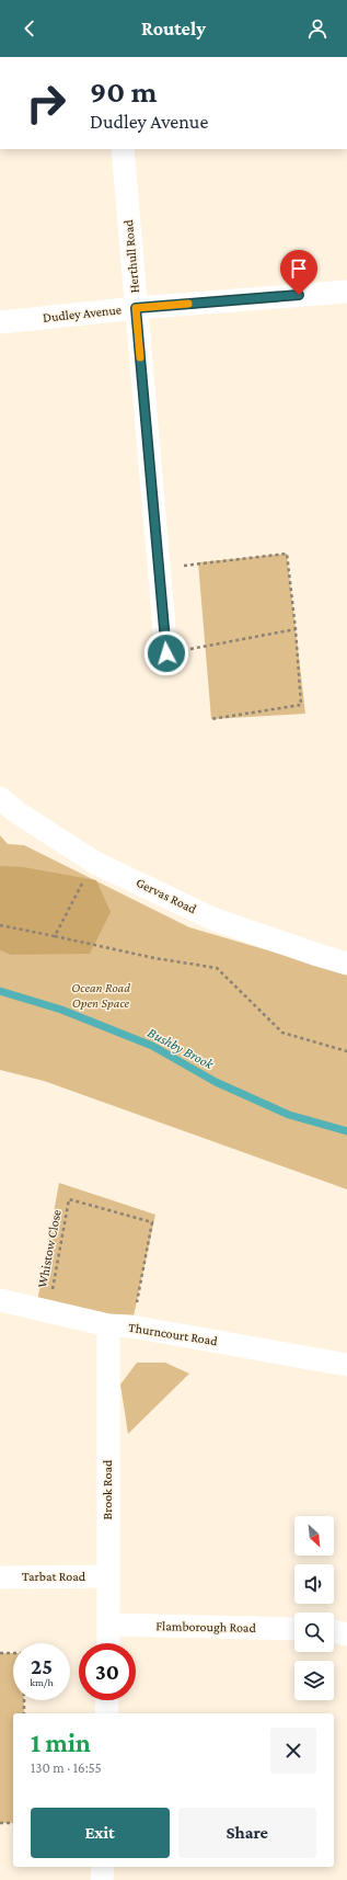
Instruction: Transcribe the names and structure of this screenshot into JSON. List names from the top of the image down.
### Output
{
  "streets": {
    "street": [
      "Herthull Road",
      "Dudley Avenue",
      "Gervas Road",
      "Thurncourt Road",
      "Brook Road",
      "Tarbat Road",
      "Flamborough Road"
    ],
    "path": ["Whistow Close"]
  },
  "crossings": [
    ["Herthull Road", "Dudley Avenue"],
    ["Whistow Close", "Thurncourt Road"],
    ["Thurncourt Road", "Brook Road"],
    ["Brook Road", "Tarbat Road"],
    ["Brook Road", "Flamborough Road"]
  ],
  "water": ["Bushby Brook"],
  "parks": ["Ocean Road Open Space"],
  "north": "bottom right",
  "page": {
    "header": "Routely",
    "turn": ["90 m", "Dudley Avenue"],
    "speed": "25 km/h",
    "limit": "30",
    "heading": ["1 min", "130 m · 16:55"],
    "buttons": ["Exit", "Share"]
  }
}
